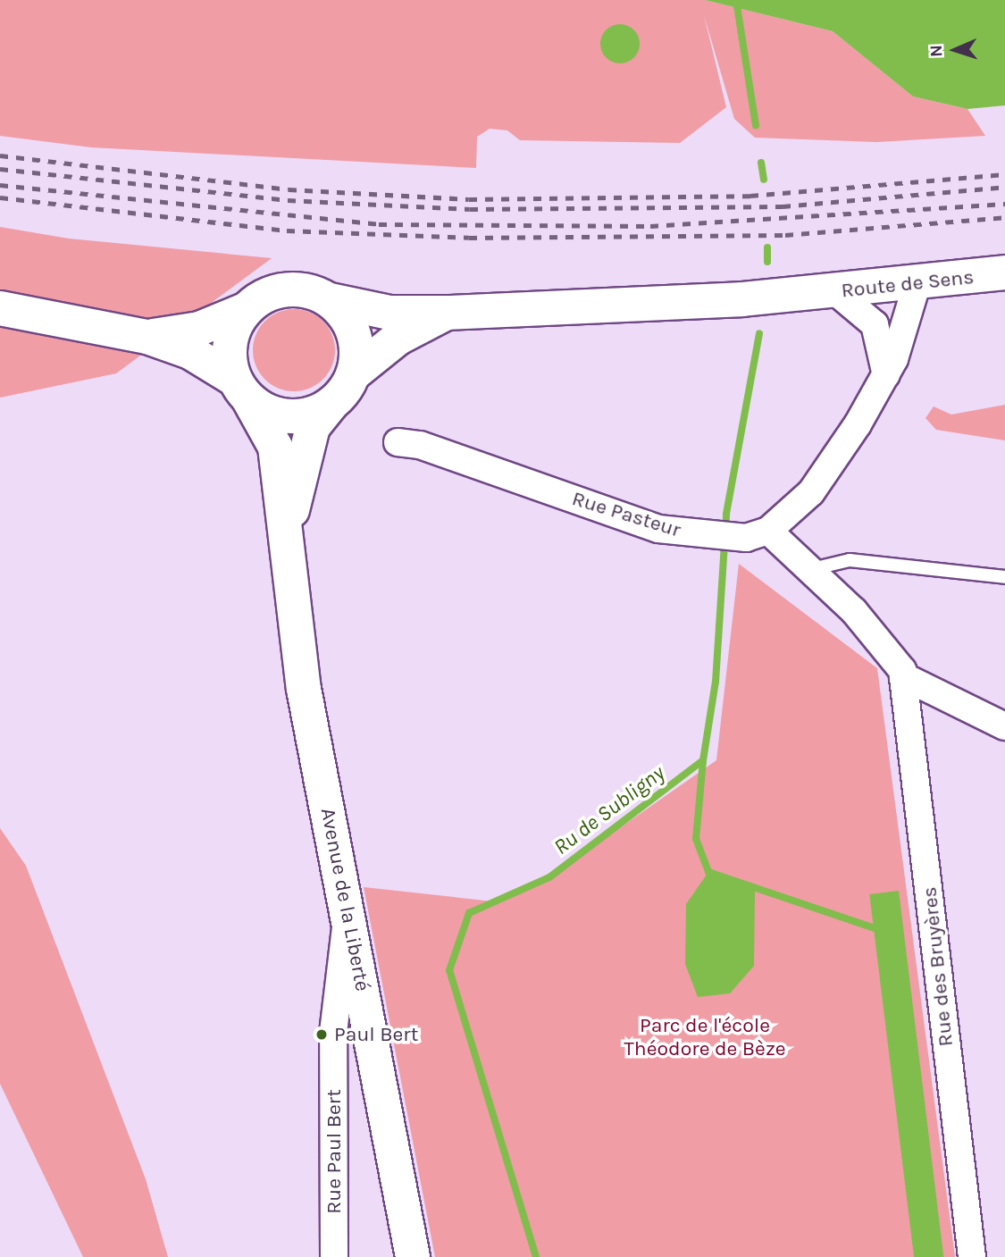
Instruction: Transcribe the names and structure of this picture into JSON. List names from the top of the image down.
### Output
{
  "streets": {
    "main road": ["Route de Sens", "Avenue de la Liberté"],
    "street": ["Rue Pasteur", "Rue des Bruyères", "Rue Paul Bert"]
  },
  "crossings": [
    ["Avenue de la Liberté", "Rue Paul Bert"]
  ],
  "water": ["Ru de Subligny"],
  "parks": ["Parc de l'école Théodore de Bèze"],
  "places": ["Paul Bert"],
  "north": "left"
}
